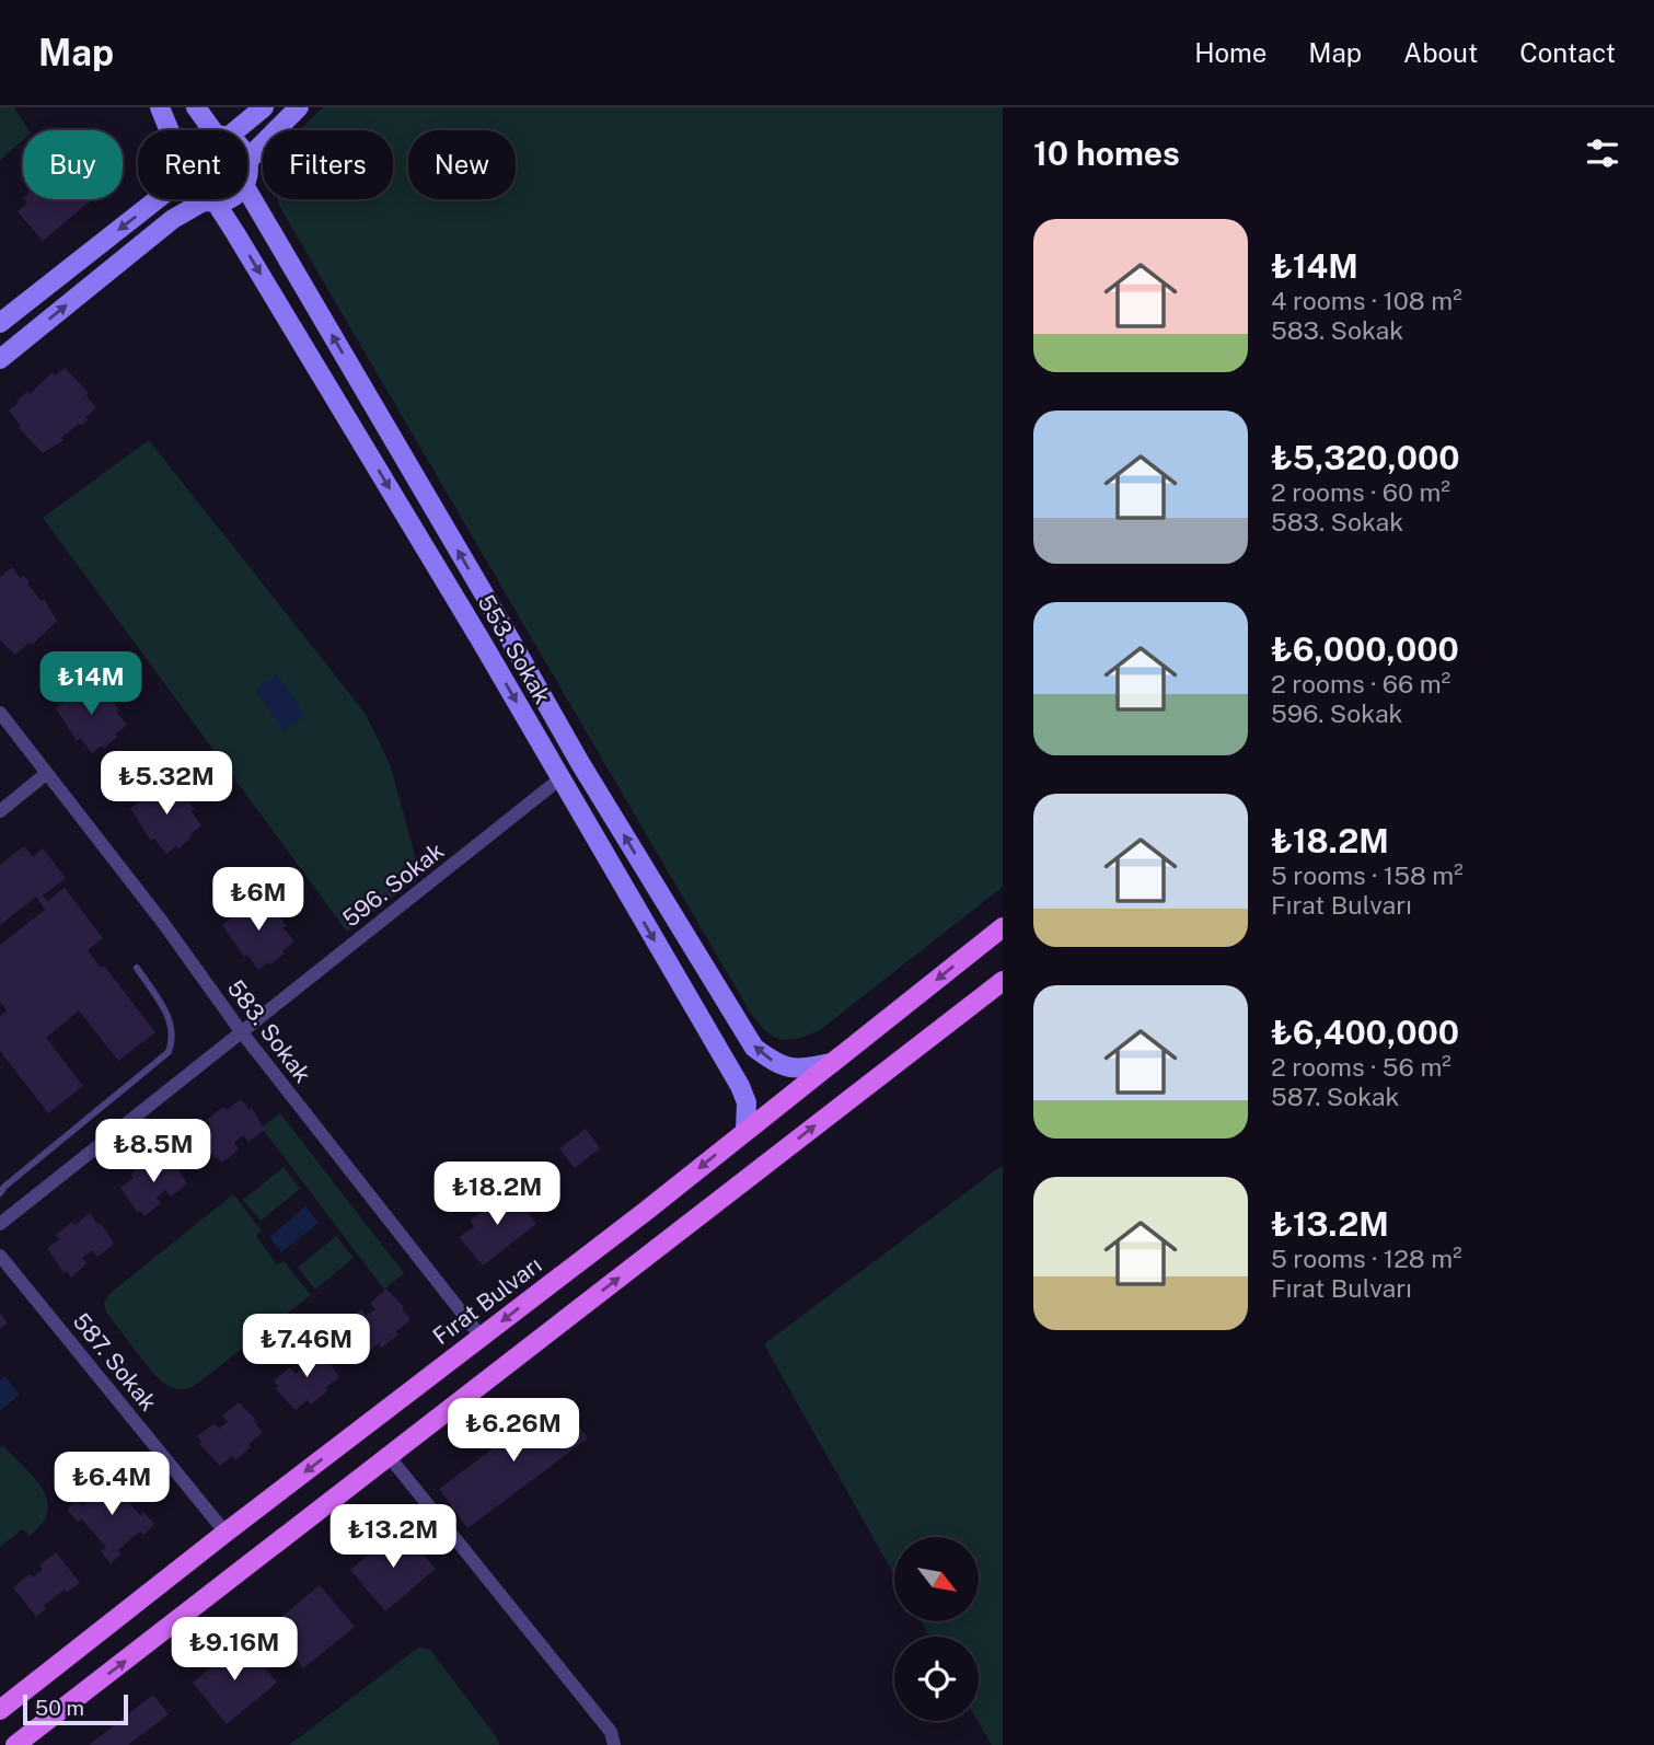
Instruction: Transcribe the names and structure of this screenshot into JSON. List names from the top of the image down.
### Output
{
  "streets": {
    "main road": ["553. Sokak", "Fırat Bulvarı"],
    "street": ["596. Sokak", "583. Sokak", "587. Sokak"]
  },
  "crossings": [
    ["553. Sokak", "596. Sokak"],
    ["553. Sokak", "Fırat Bulvarı"],
    ["596. Sokak", "583. Sokak"],
    ["583. Sokak", "Fırat Bulvarı"],
    ["Fırat Bulvarı", "587. Sokak"]
  ],
  "scale_bar": "50 m",
  "north": "bottom right",
  "page": {
    "header": "Map",
    "nav": [
      "Home",
      "Map",
      "About",
      "Contact"
    ],
    "heading": "10 homes",
    "chip": [
      "Buy",
      "Rent",
      "Filters",
      "New"
    ],
    "list": [
      {
        "name": "₺14M",
        "note": "4 rooms · 108 m² · 583. Sokak"
      },
      {
        "name": "₺5,320,000",
        "note": "2 rooms · 60 m² · 583. Sokak"
      },
      {
        "name": "₺6,000,000",
        "note": "2 rooms · 66 m² · 596. Sokak"
      },
      {
        "name": "₺18.2M",
        "note": "5 rooms · 158 m² · Fırat Bulvarı"
      },
      {
        "name": "₺6,400,000",
        "note": "2 rooms · 56 m² · 587. Sokak"
      },
      {
        "name": "₺13.2M",
        "note": "5 rooms · 128 m² · Fırat Bulvarı"
      }
    ],
    "price": [
      "₺14M",
      "₺5.32M",
      "₺6M",
      "₺8.5M",
      "₺18.2M",
      "₺7.46M",
      "₺6.26M",
      "₺6.4M",
      "₺13.2M",
      "₺9.16M"
    ],
    "scale": "50 m"
  }
}
